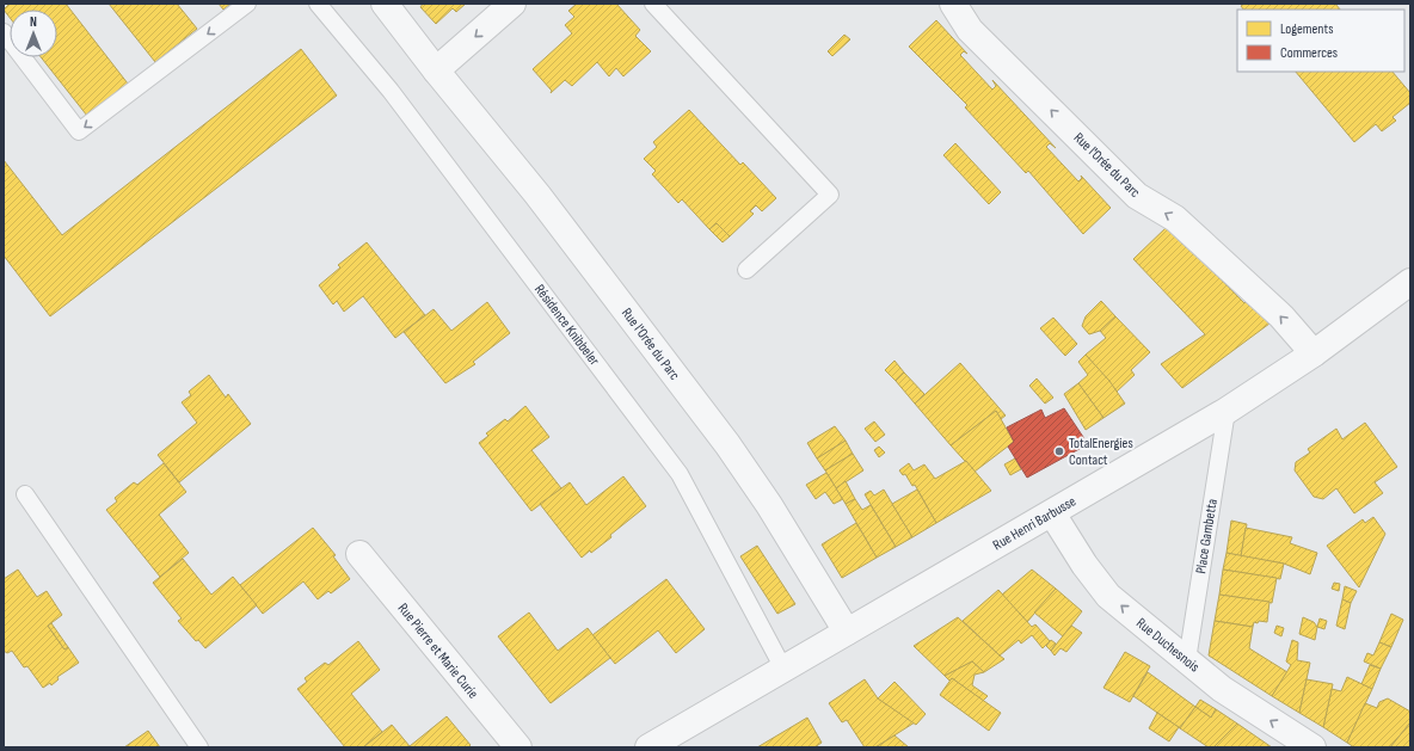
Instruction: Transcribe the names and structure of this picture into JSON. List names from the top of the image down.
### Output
{
  "streets": {
    "street": [
      "Rue l'Orée du Parc",
      "Rue Henri Barbusse",
      "Rue Duchesnois",
      "Rue Pierre et Marie Curie"
    ],
    "lane": ["Résidence Knibbeler", "Place Gambetta"]
  },
  "crossings": [
    ["Rue l'Orée du Parc", "Rue Henri Barbusse"],
    ["Résidence Knibbeler", "Rue Henri Barbusse"],
    ["Rue Henri Barbusse", "Place Gambetta"],
    ["Rue Henri Barbusse", "Rue Duchesnois"],
    ["Place Gambetta", "Rue Duchesnois"]
  ],
  "one_way": ["Rue l'Orée du Parc", "Rue Duchesnois"],
  "places": ["TotalEnergies Contact"],
  "legend": ["Logements", "Commerces"],
  "north": "top"
}
